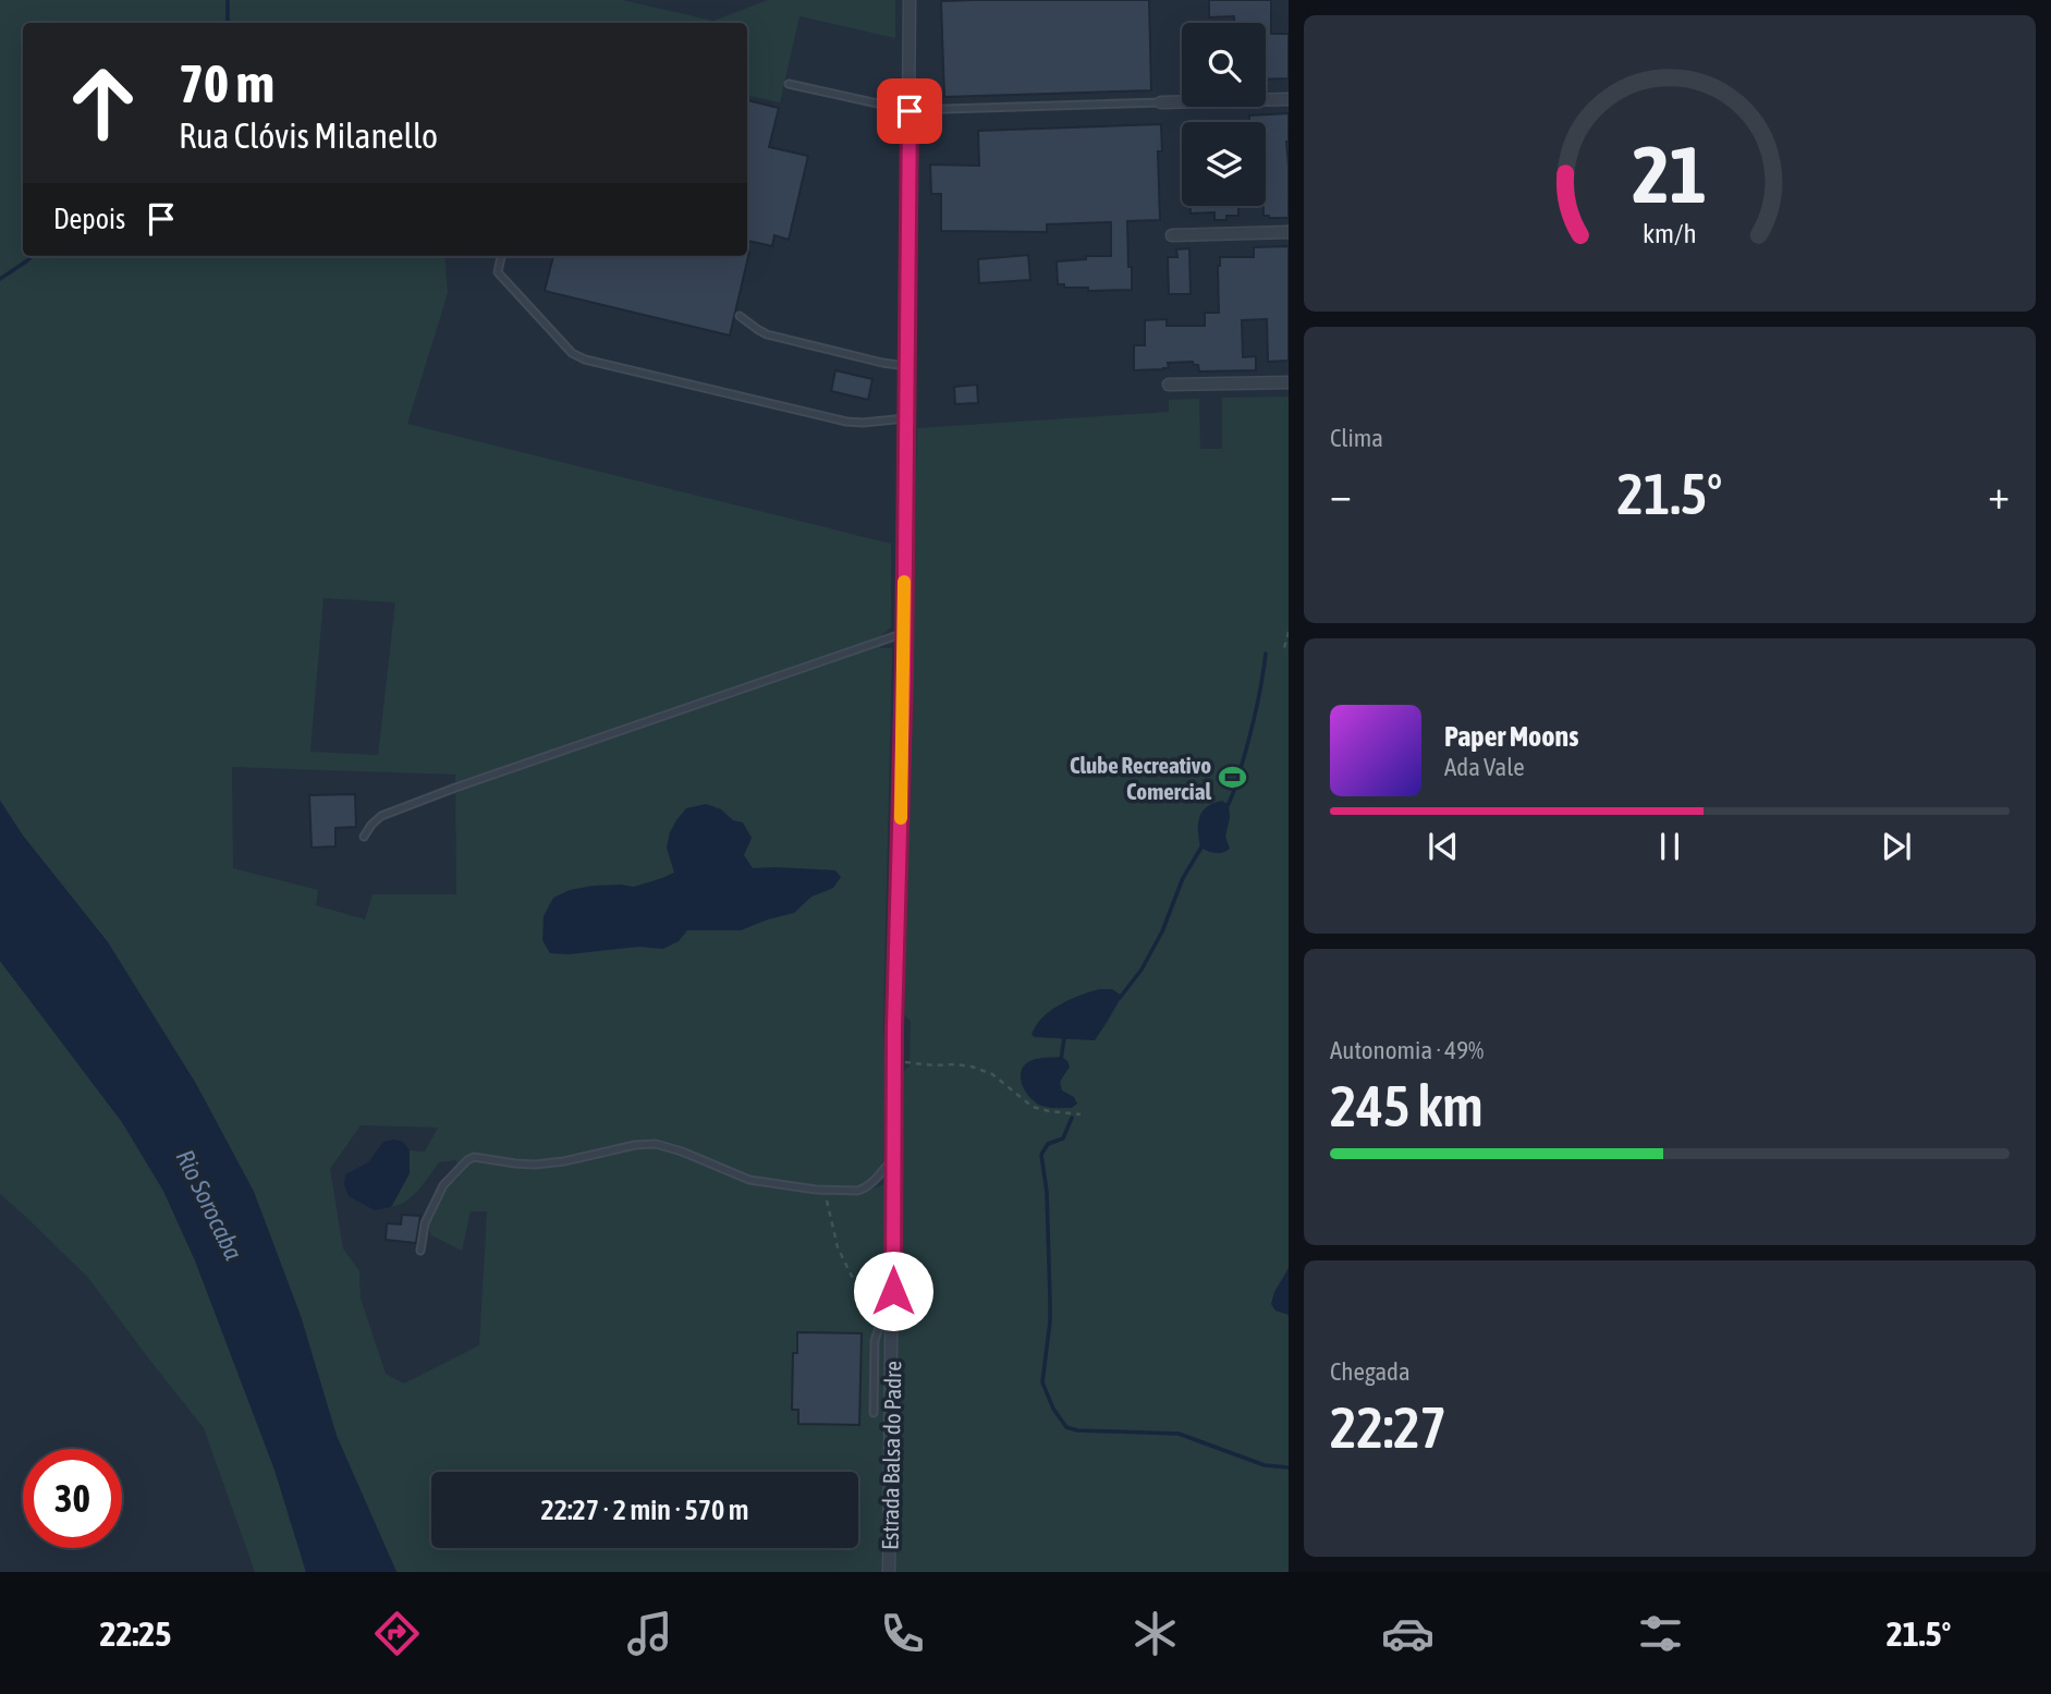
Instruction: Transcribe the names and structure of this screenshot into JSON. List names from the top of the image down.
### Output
{
  "streets": {
    "street": ["Estrada Balsa do Padre"]
  },
  "water": ["Rio Sorocaba"],
  "places": {
    "sports": ["Clube Recreativo Comercial"]
  },
  "page": {
    "turn": ["70 m", "Rua Clóvis Milanello"],
    "then": "Depois",
    "tile": [
      "Clima",
      ["Autonomia · 49%", "245 km"],
      ["Chegada", "22:27"]
    ],
    "heat": ["−", "21.5°", "+"],
    "song": ["Paper Moons", "Ada Vale"],
    "limit": "30",
    "trip": "22:27 · 2 min · 570 m",
    "tabs": ["22:25", "21.5°"],
    "gauge": ["21", "km/h"]
  }
}
